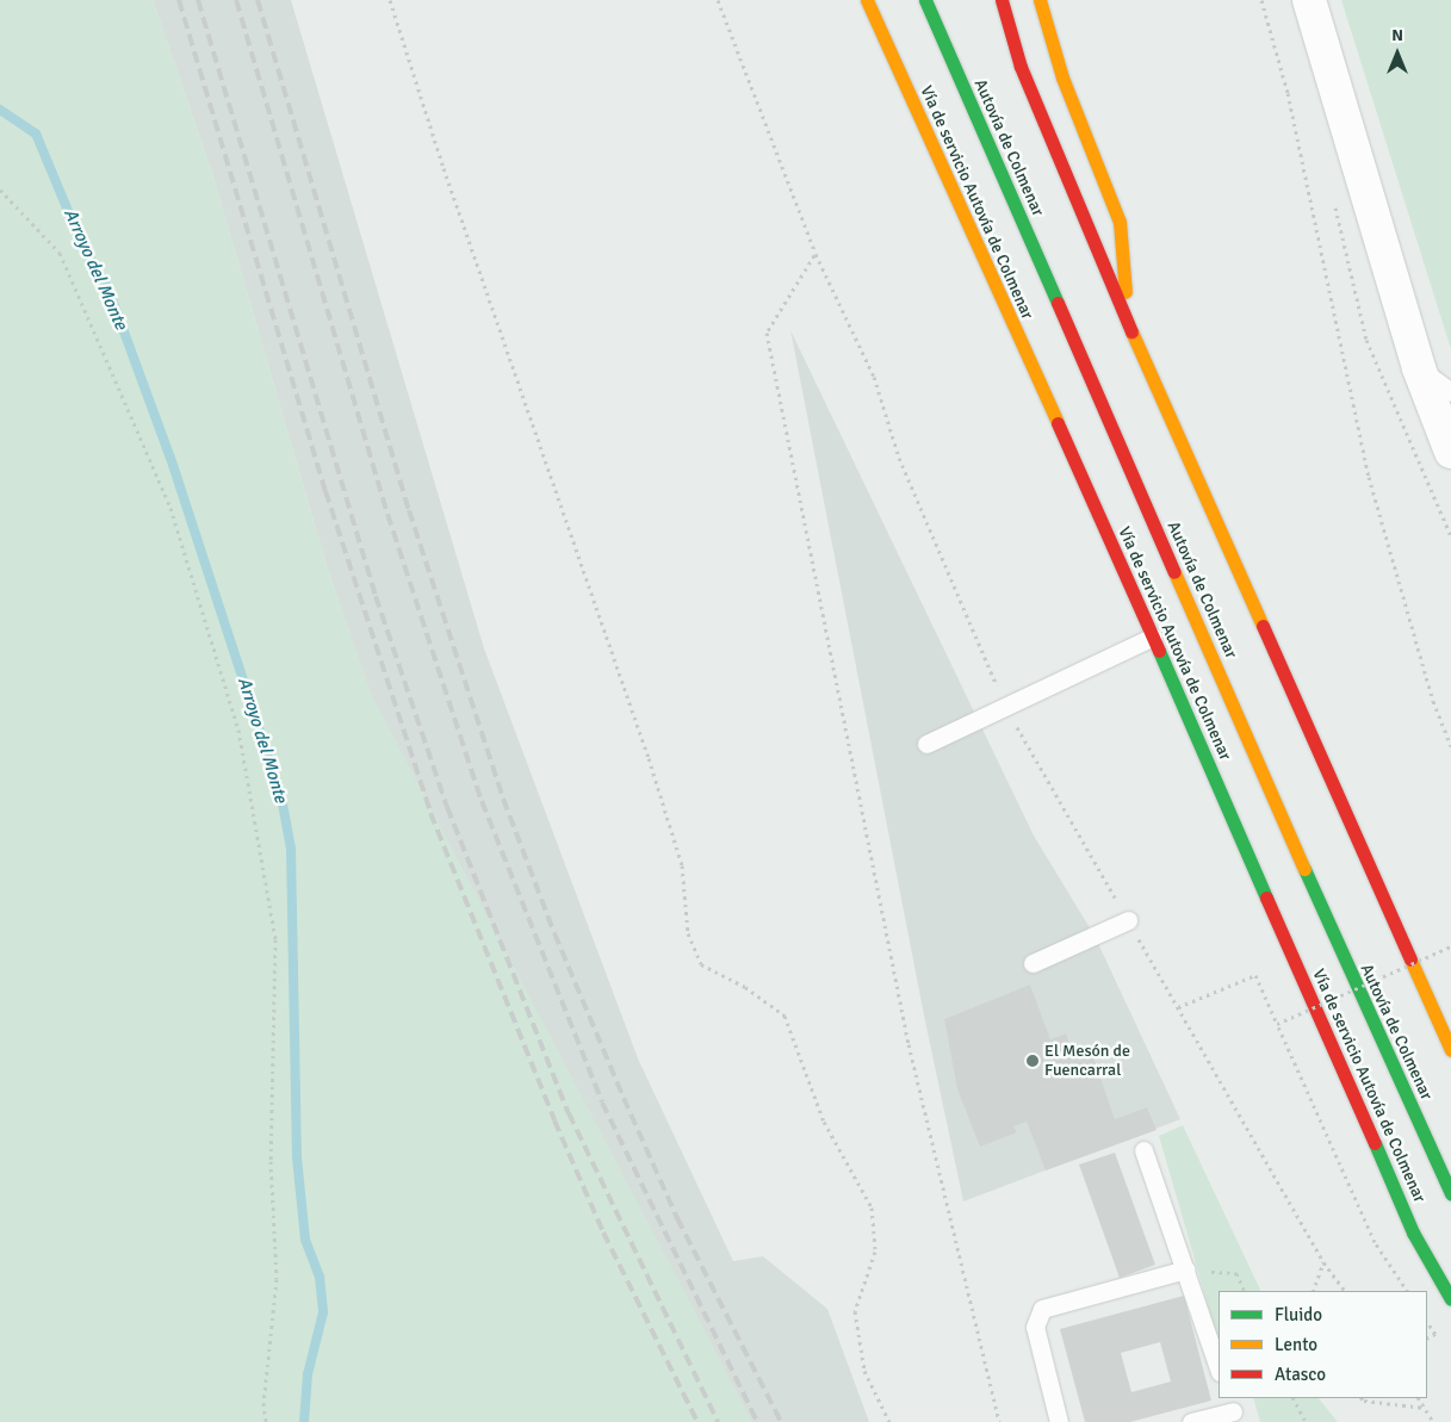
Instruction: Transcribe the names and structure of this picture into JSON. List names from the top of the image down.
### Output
{
  "streets": {
    "main road": ["Autovía de Colmenar", "Vía de servicio Autovía de Colmenar"]
  },
  "water": ["Arroyo del Monte"],
  "places": ["El Mesón de Fuencarral"],
  "legend": ["Fluido", "Lento", "Atasco"],
  "north": "top"
}
